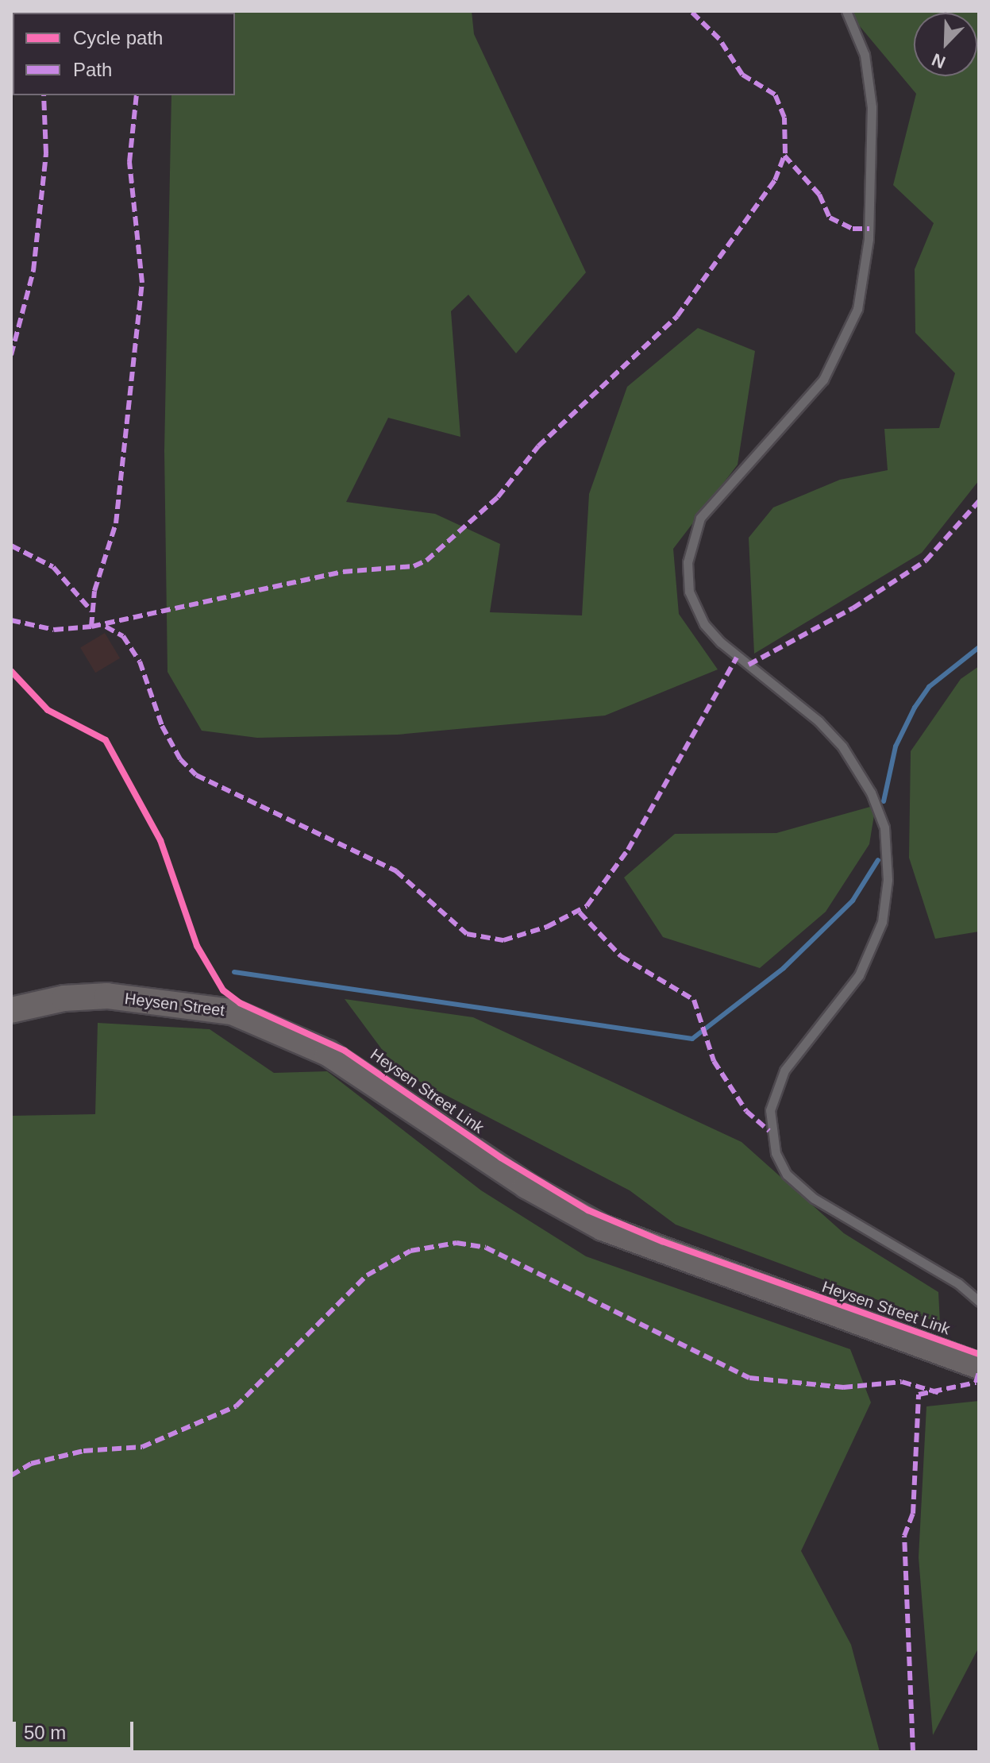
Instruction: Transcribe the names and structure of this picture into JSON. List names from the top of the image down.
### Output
{
  "streets": {
    "main road": ["Heysen Street"],
    "cycle path": ["Heysen Street Link"]
  },
  "legend": ["Cycle path", "Path"],
  "scale_bar": "50 m",
  "north": "bottom left"
}
